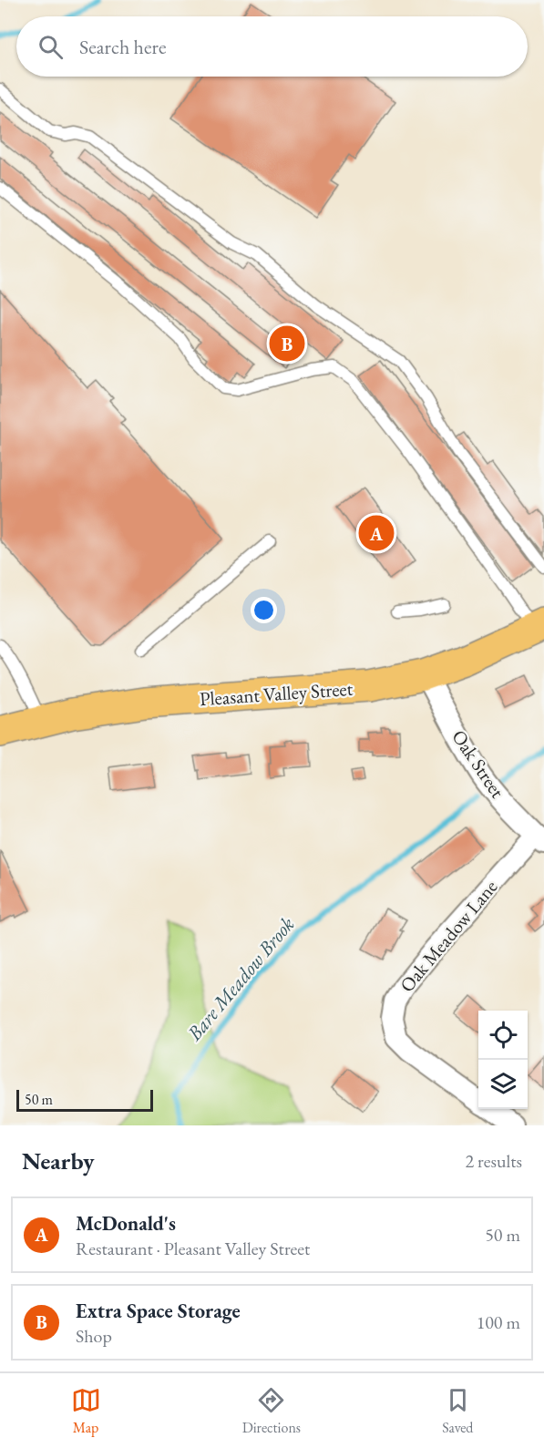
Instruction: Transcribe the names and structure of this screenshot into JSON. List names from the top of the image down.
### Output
{
  "streets": {
    "main road": ["Pleasant Valley Street"],
    "street": ["Oak Street", "Oak Meadow Lane"]
  },
  "crossings": [
    ["Pleasant Valley Street", "Oak Street"],
    ["Oak Street", "Oak Meadow Lane"]
  ],
  "water": ["Bare Meadow Brook"],
  "scale_bar": "50 m",
  "page": {
    "search": "Search here",
    "pins": ["B", "A"],
    "scale": "50 m",
    "heading": ["Nearby", "2 results"],
    "list": [
      {
        "mark": "A",
        "name": "McDonald's",
        "note": "Restaurant · Pleasant Valley Street",
        "value": "50 m"
      },
      {
        "mark": "B",
        "name": "Extra Space Storage",
        "note": "Shop",
        "value": "100 m"
      }
    ],
    "nav": ["Map", "Directions", "Saved"]
  }
}
